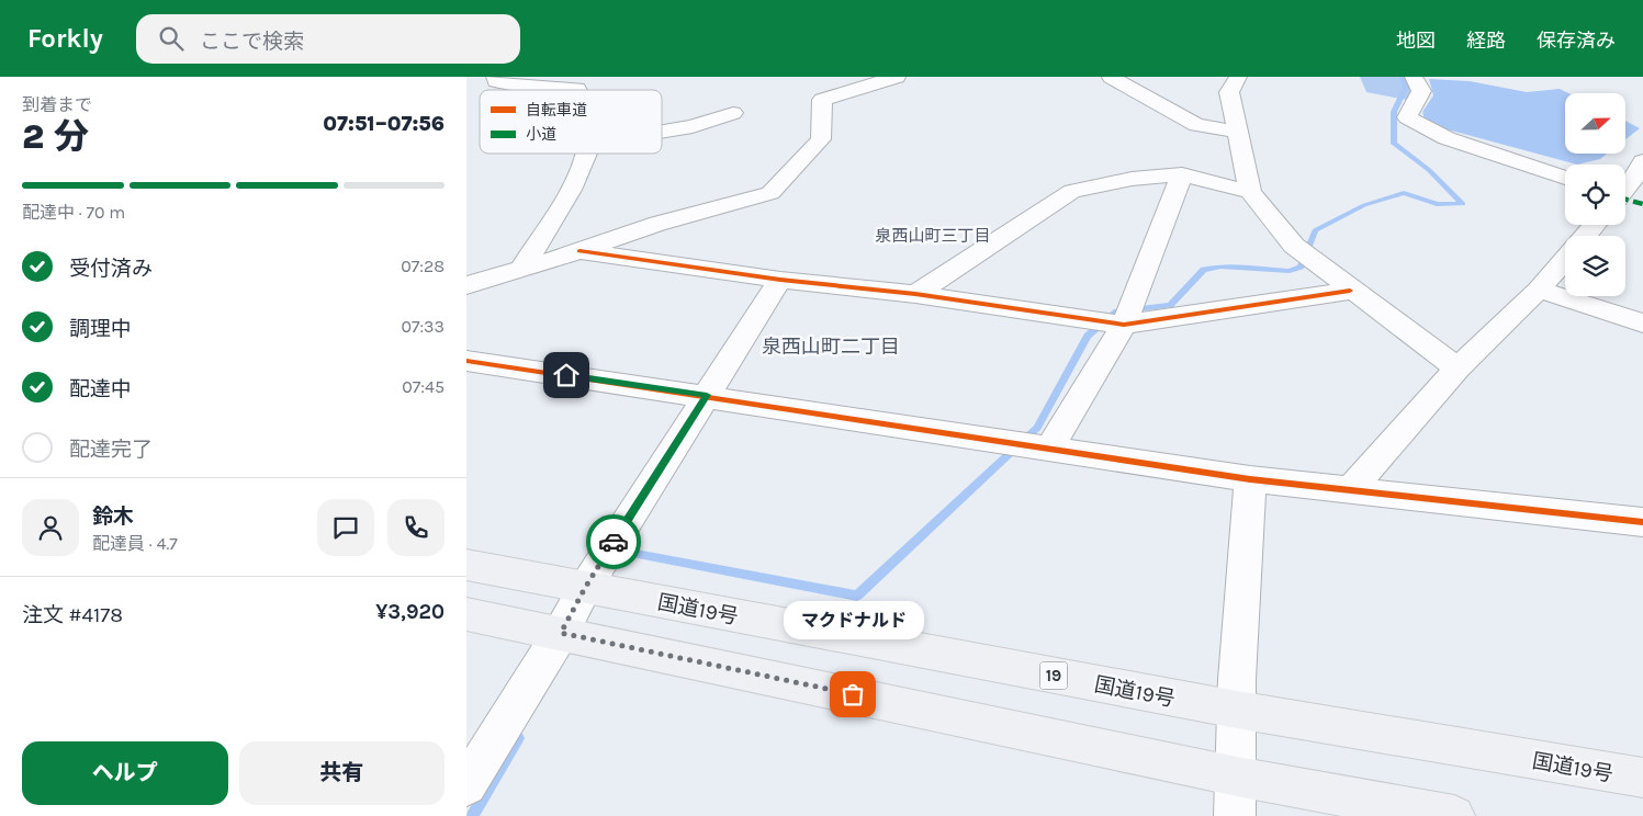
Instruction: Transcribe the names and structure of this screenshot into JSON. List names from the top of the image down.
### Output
{
  "streets": {
    "highway": ["国道19号", "19"]
  },
  "districts": ["泉西山町三丁目", "泉西山町二丁目"],
  "places": ["マクドナルド"],
  "legend": ["自転車道", "小道"],
  "north": "right",
  "page": {
    "header": "Forkly",
    "search": "ここで検索",
    "nav": ["地図", "経路", "保存済み"],
    "heading": ["2 分", "到着まで", "07:51–07:56"],
    "panel": [
      "鈴木",
      "配達員 · 4.7",
      "注文 #4178",
      "¥3,920"
    ],
    "bar": "配達中 · 70 m",
    "list": [
      ["受付済み", "07:28"],
      ["調理中", "07:33"],
      ["配達中", "07:45"],
      "配達完了"
    ],
    "bubble": "マクドナルド",
    "buttons": ["ヘルプ", "共有"]
  }
}
